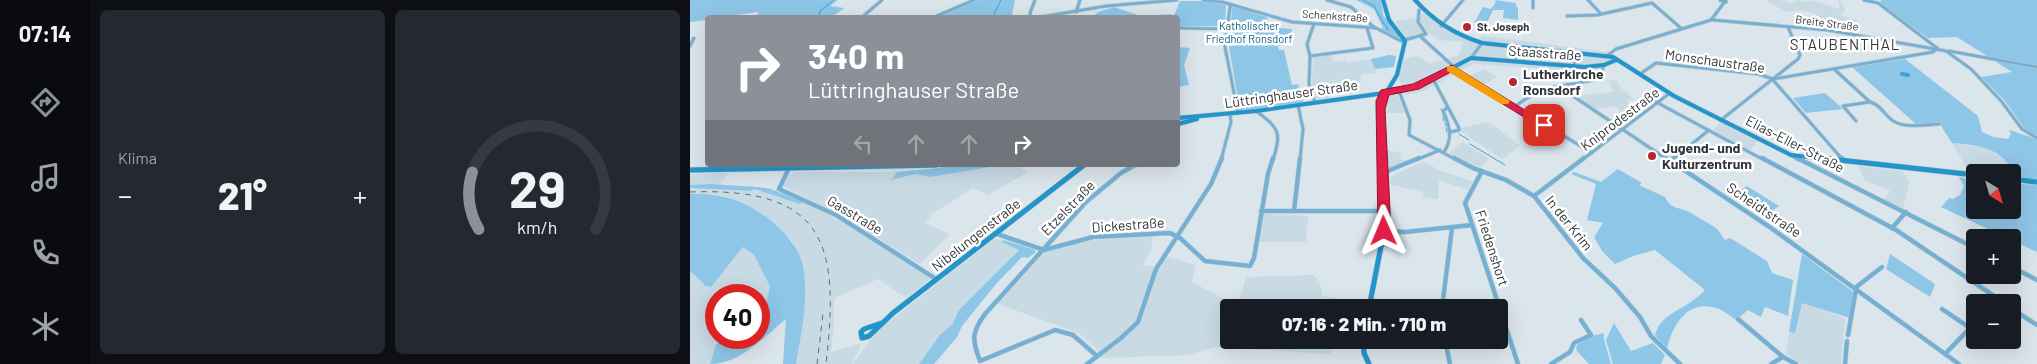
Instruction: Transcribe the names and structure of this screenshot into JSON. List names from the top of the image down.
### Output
{
  "streets": {
    "main road": [
      "Staasstraße",
      "Lüttringhauser Straße",
      "Elias-Eller-Straße",
      "Nibelungenstraße"
    ],
    "street": [
      "Schenkstraße",
      "Breite Straße",
      "Monschaustraße",
      "Kniprodestraße",
      "Etzelstraße",
      "Scheidtstraße",
      "Gasstraße",
      "In der Krim",
      "Dickestraße",
      "Friedenshort"
    ]
  },
  "crossings": [
    ["Breite Straße", "Monschaustraße"],
    ["Breite Straße", "Elias-Eller-Straße"],
    ["Staasstraße", "Lüttringhauser Straße"],
    ["Staasstraße", "Elias-Eller-Straße"],
    ["Monschaustraße", "Elias-Eller-Straße"],
    ["Lüttringhauser Straße", "Elias-Eller-Straße"],
    ["Lüttringhauser Straße", "In der Krim"],
    ["Kniprodestraße", "Elias-Eller-Straße"],
    ["Kniprodestraße", "Scheidtstraße"],
    ["Kniprodestraße", "In der Krim"],
    ["Etzelstraße", "Dickestraße"],
    ["Gasstraße", "Nibelungenstraße"],
    ["In der Krim", "Friedenshort"]
  ],
  "districts": ["STAUBENTHAL"],
  "parks": ["Katholischer Friedhof Ronsdorf"],
  "places": ["St. Joseph", "Lutherkirche Ronsdorf", "Jugend- und Kulturzentrum"],
  "north": "bottom right",
  "page": {
    "tabs": "07:14",
    "tile": "Klima",
    "turn": ["340 m", "Lüttringhauser Straße"],
    "map_buttons": ["+", "−"],
    "heat": ["−", "21°", "+"],
    "limit": "40",
    "trip": "07:16 · 2 Min. · 710 m",
    "gauge": ["29", "km/h"]
  }
}
